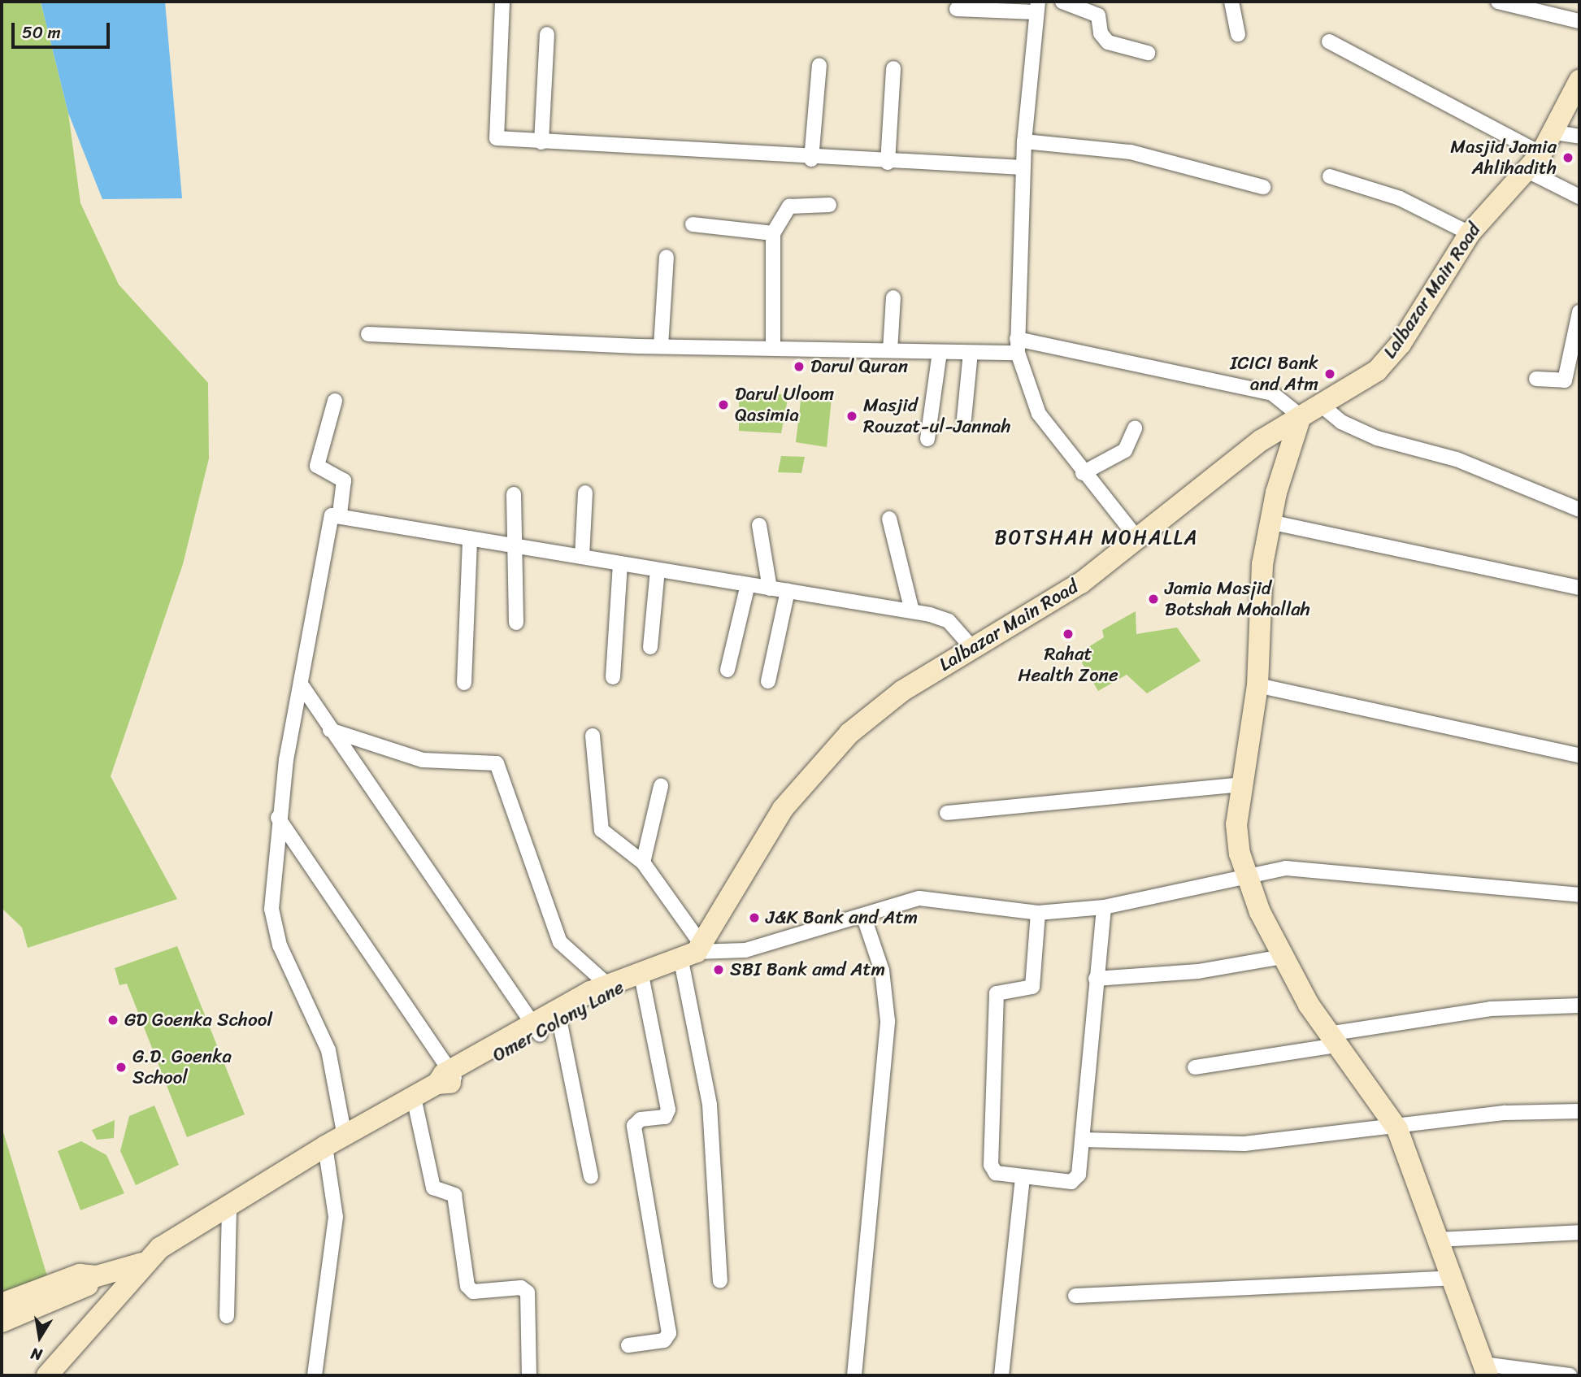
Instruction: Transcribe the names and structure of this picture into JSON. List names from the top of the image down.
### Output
{
  "streets": {
    "main road": ["Lalbazar Main Road", "Omer Colony Lane"]
  },
  "districts": ["BOTSHAH MOHALLA"],
  "places": [
    "Masjid Jamia Ahlihadith",
    "Darul Quran",
    "ICICI Bank and Atm",
    "Darul Uloom Qasimia",
    "Masjid Rouzat-ul-Jannah",
    "Jamia Masjid Botshah Mohallah",
    "Rahat Health Zone",
    "J&K Bank and Atm",
    "SBI Bank amd Atm",
    "GD Goenka School",
    "G.D. Goenka School"
  ],
  "scale_bar": "50 m",
  "north": "bottom"
}
